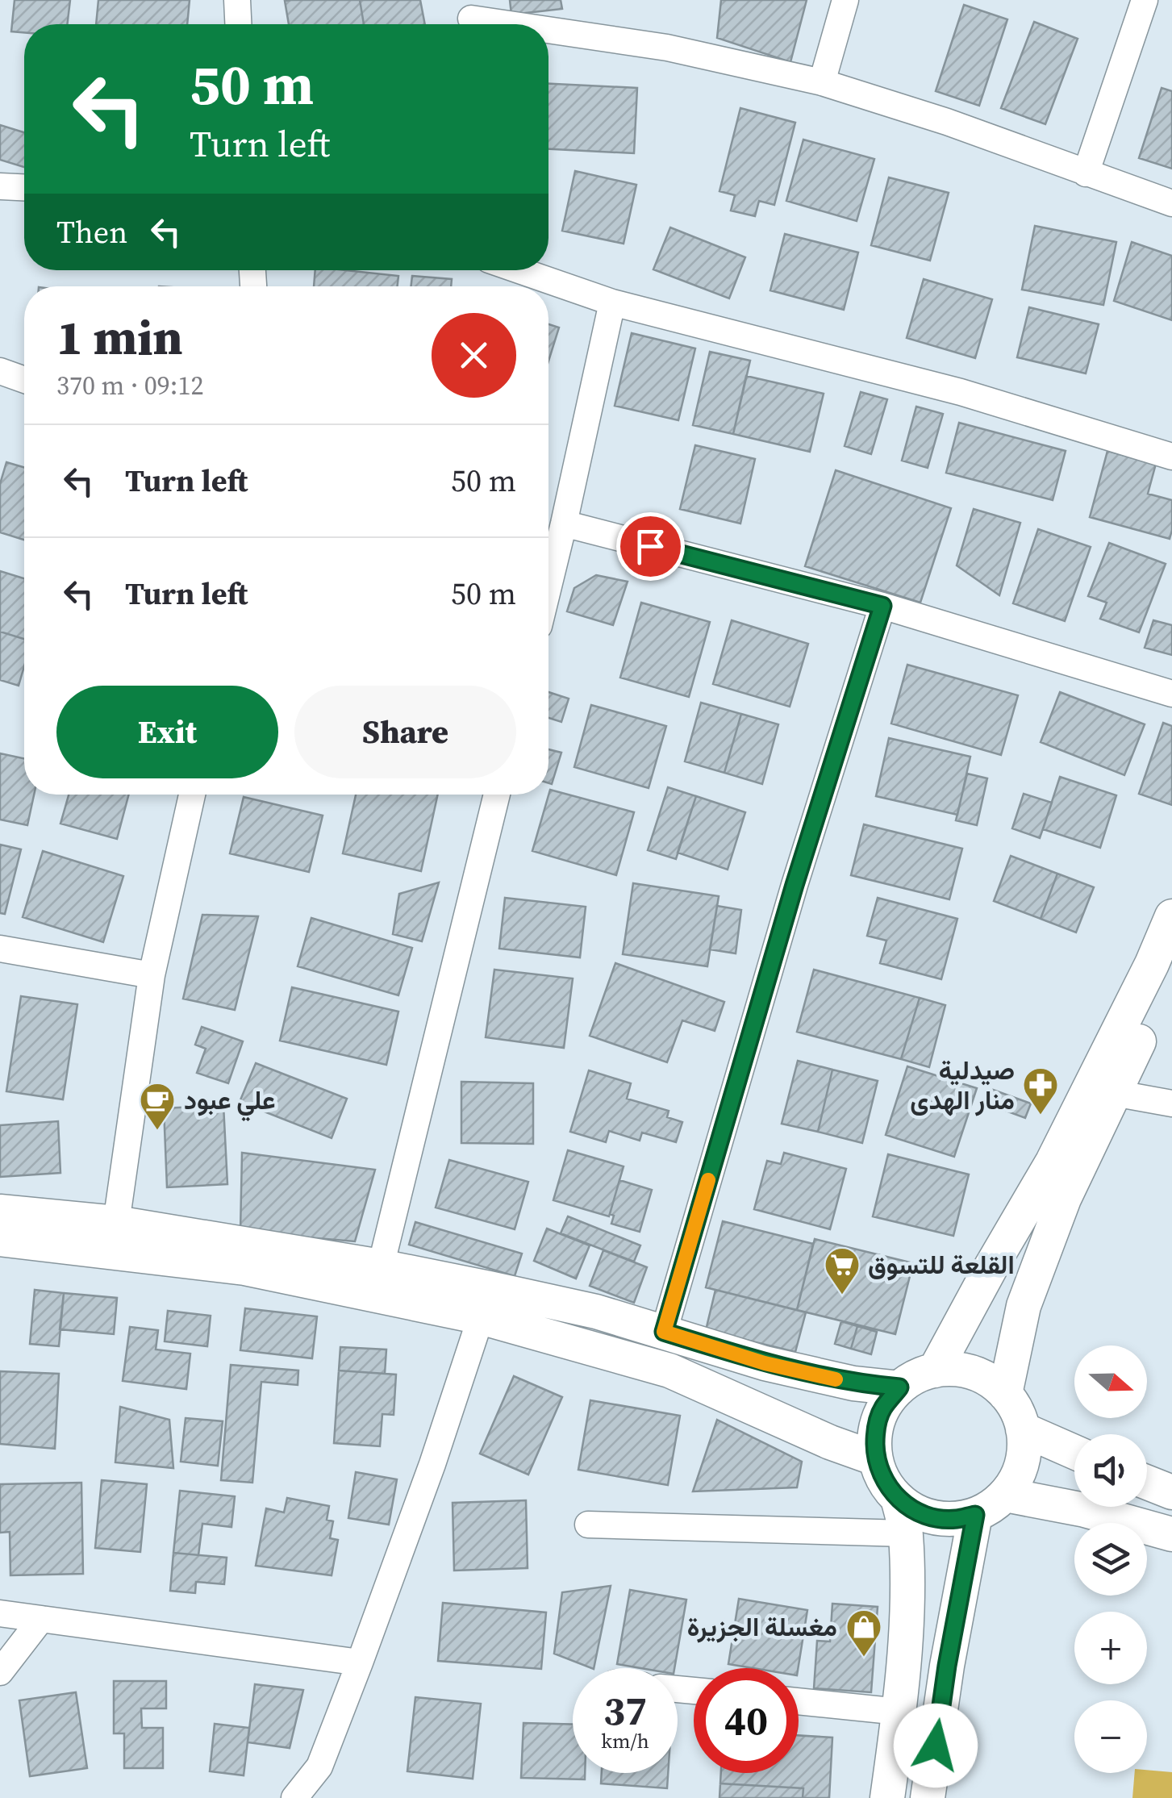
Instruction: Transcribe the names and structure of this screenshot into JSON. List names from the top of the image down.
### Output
{
  "places": {
    "pharmacy": ["صيدلية منار الهدى"],
    "cafe": ["علي عبود"],
    "supermarket": ["القلعة للتسوق"],
    "shop": ["مغسلة الجزيرة"]
  },
  "north": "right",
  "page": {
    "turn": ["50 m", "Turn left"],
    "then": "Then",
    "heading": ["1 min", "370 m · 09:12"],
    "list": [
      {
        "name": "Turn left",
        "value": "50 m"
      },
      {
        "name": "Turn left",
        "value": "50 m"
      }
    ],
    "buttons": ["Exit", "Share"],
    "map_buttons": ["+", "−"],
    "speed": "37 km/h",
    "limit": "40"
  }
}
